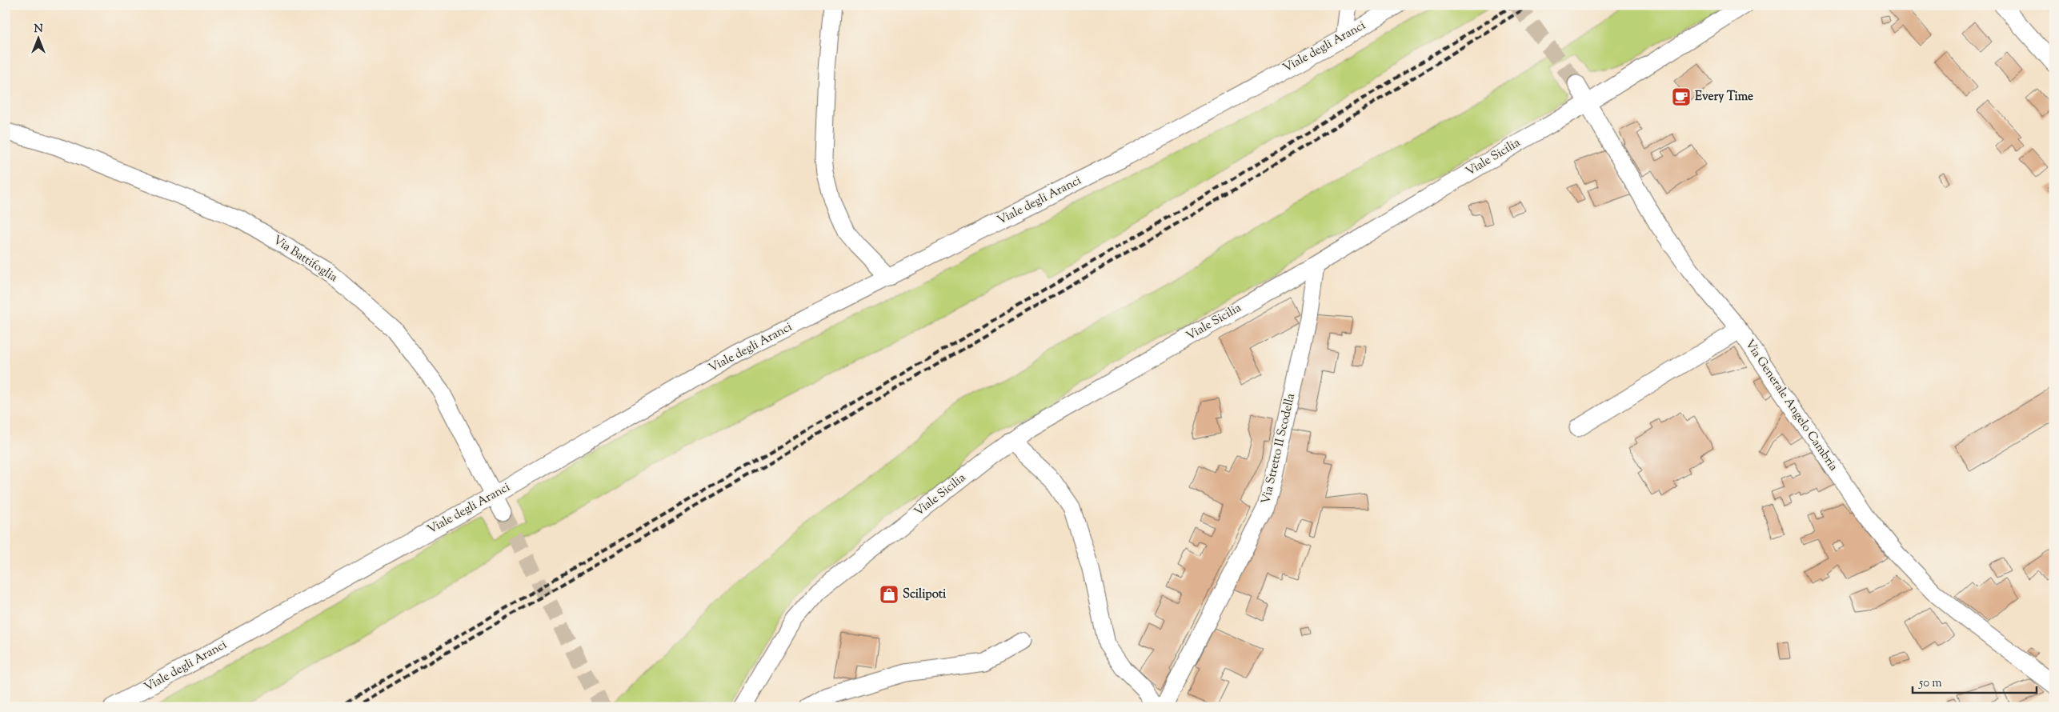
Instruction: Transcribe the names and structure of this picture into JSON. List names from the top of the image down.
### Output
{
  "streets": {
    "street": [
      "Viale degli Aranci",
      "Viale Sicilia",
      "Via Battifoglia",
      "Via Generale Angelo Cambria",
      "Via Stretto II Scodella"
    ]
  },
  "crossings": [
    ["Viale degli Aranci", "Via Battifoglia"],
    ["Viale Sicilia", "Via Generale Angelo Cambria"],
    ["Viale Sicilia", "Via Stretto II Scodella"]
  ],
  "places": {
    "cafe": ["Every Time"],
    "shop": ["Scilipoti"]
  },
  "scale_bar": "50 m",
  "north": "top"
}
